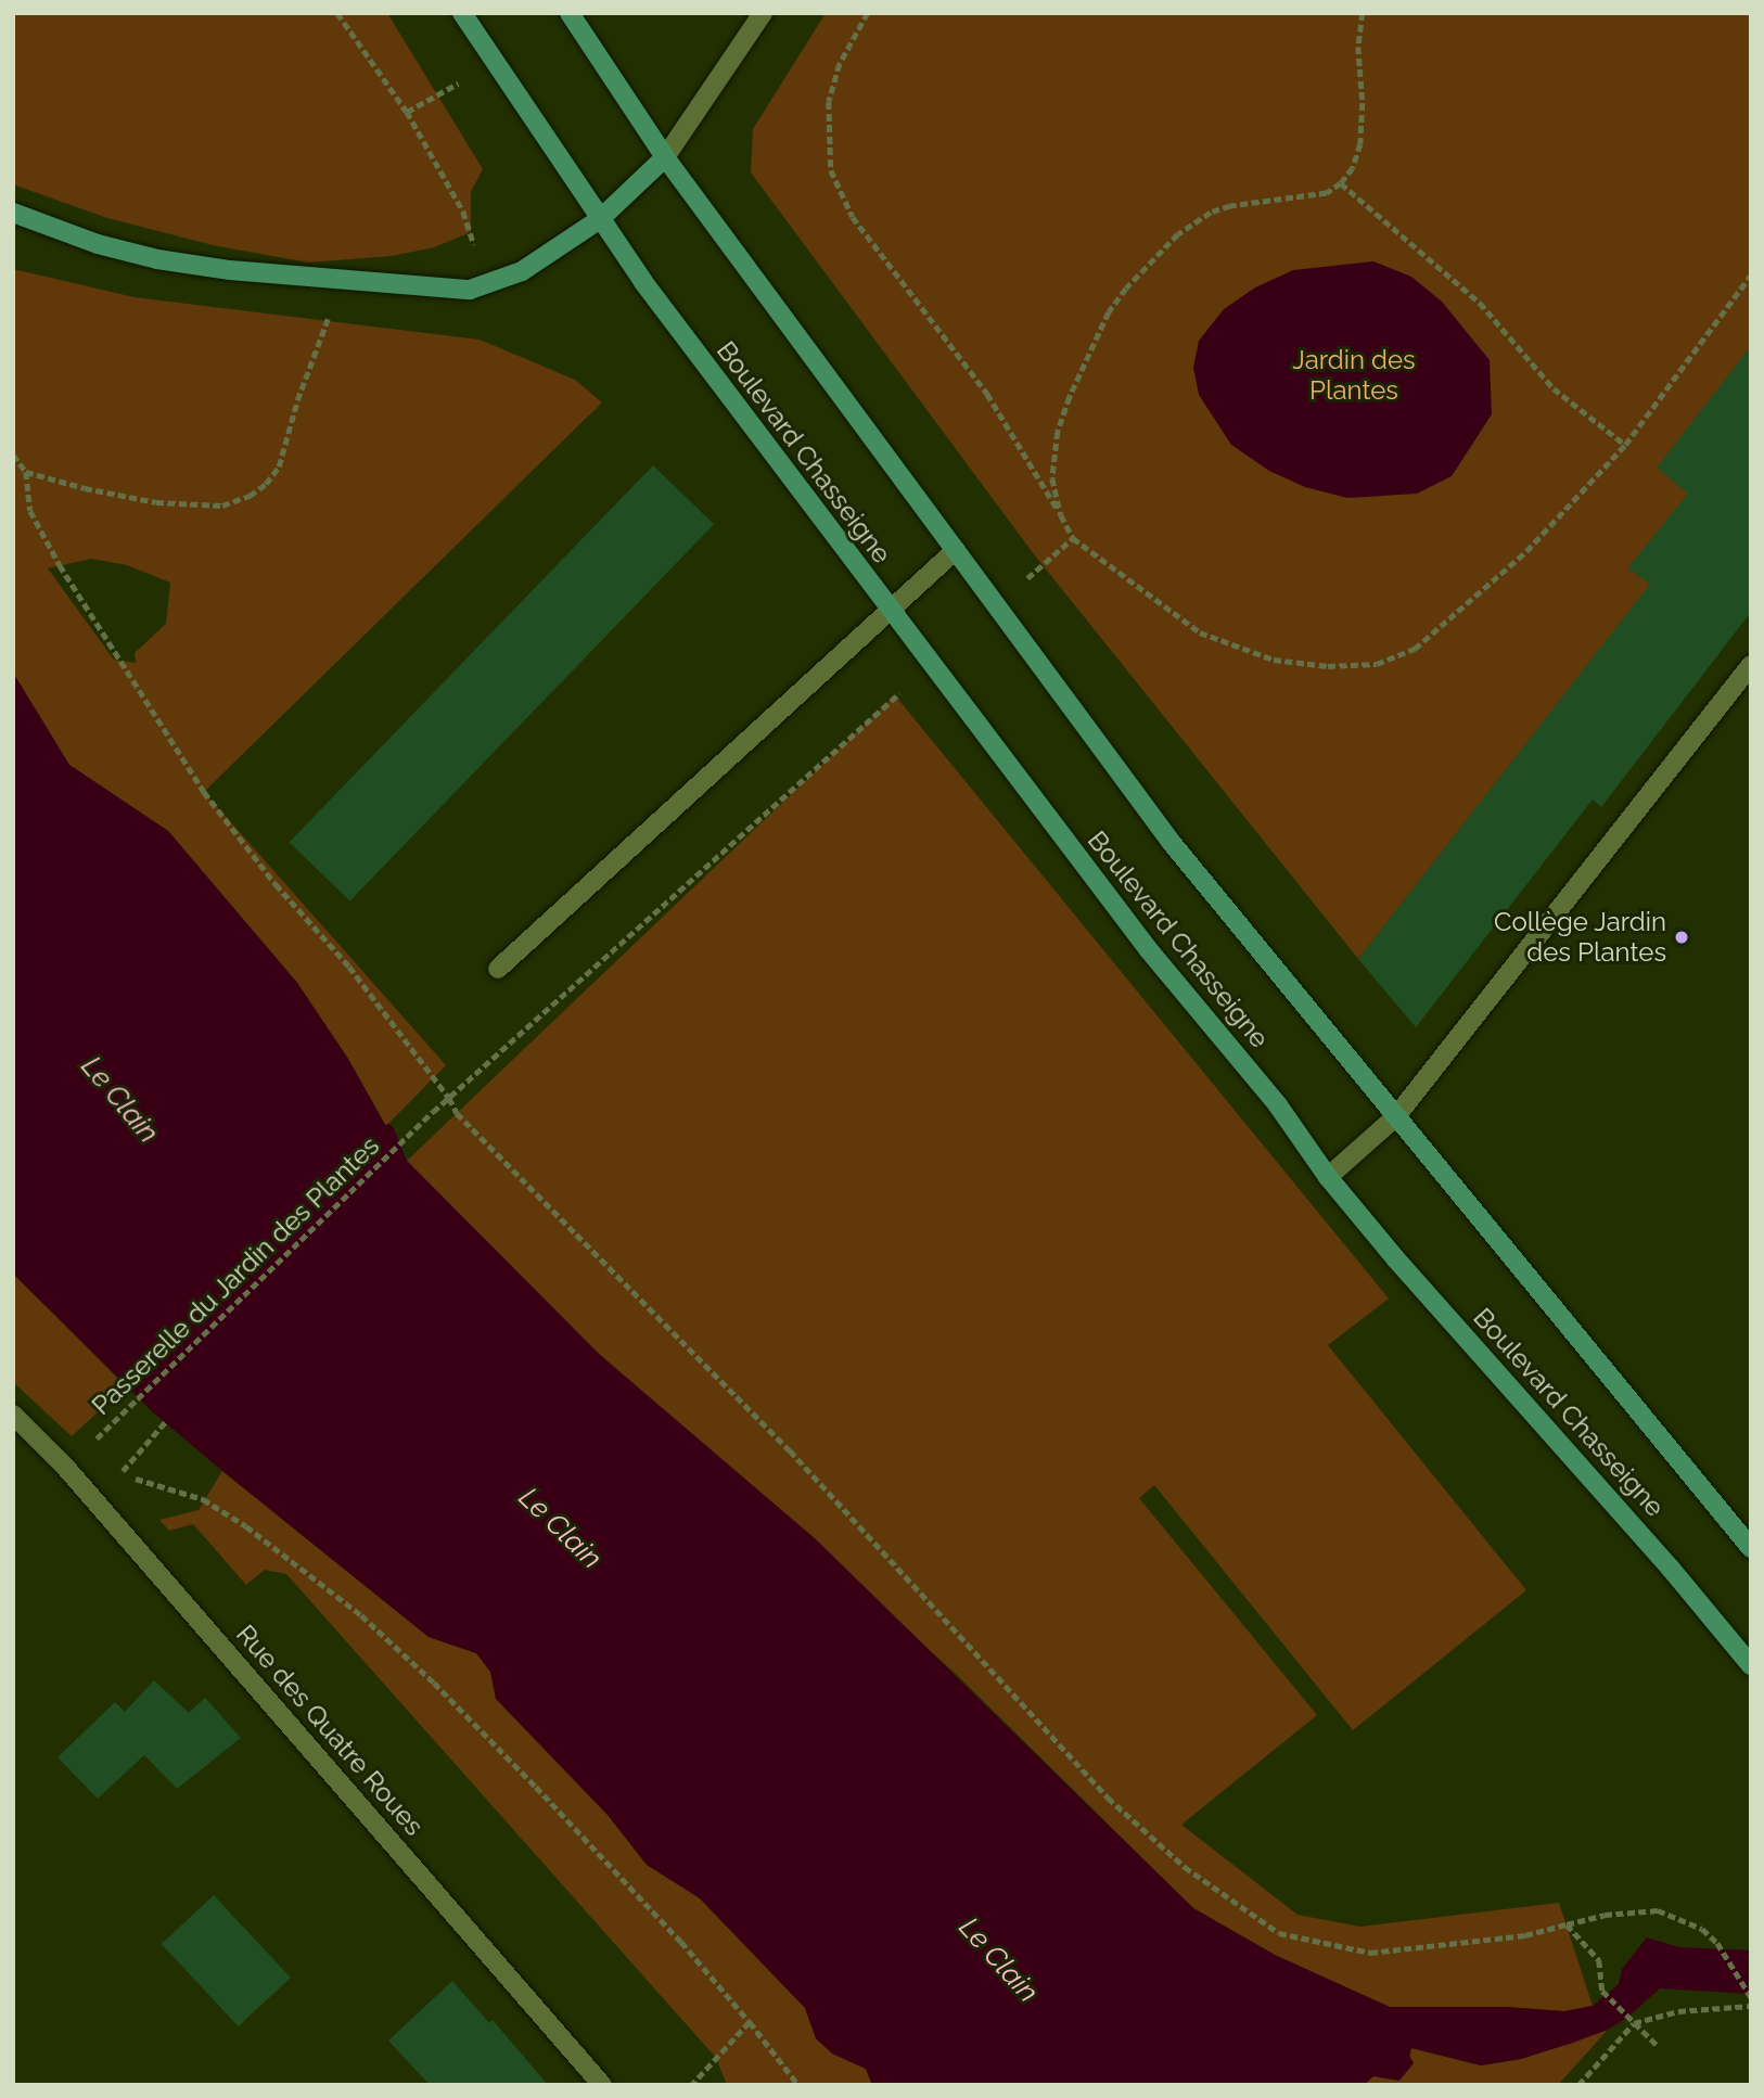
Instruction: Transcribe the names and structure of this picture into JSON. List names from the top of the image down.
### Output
{
  "streets": {
    "main road": ["Boulevard Chasseigne"],
    "street": ["Rue des Quatre Roues"],
    "path": ["Passerelle du Jardin des Plantes"]
  },
  "crossings": [
    ["Boulevard Chasseigne", "Passerelle du Jardin des Plantes"],
    ["Passerelle du Jardin des Plantes", "Rue des Quatre Roues"]
  ],
  "water": ["Le Clain"],
  "parks": ["Jardin des Plantes"],
  "places": ["Collège Jardin des Plantes"]
}
